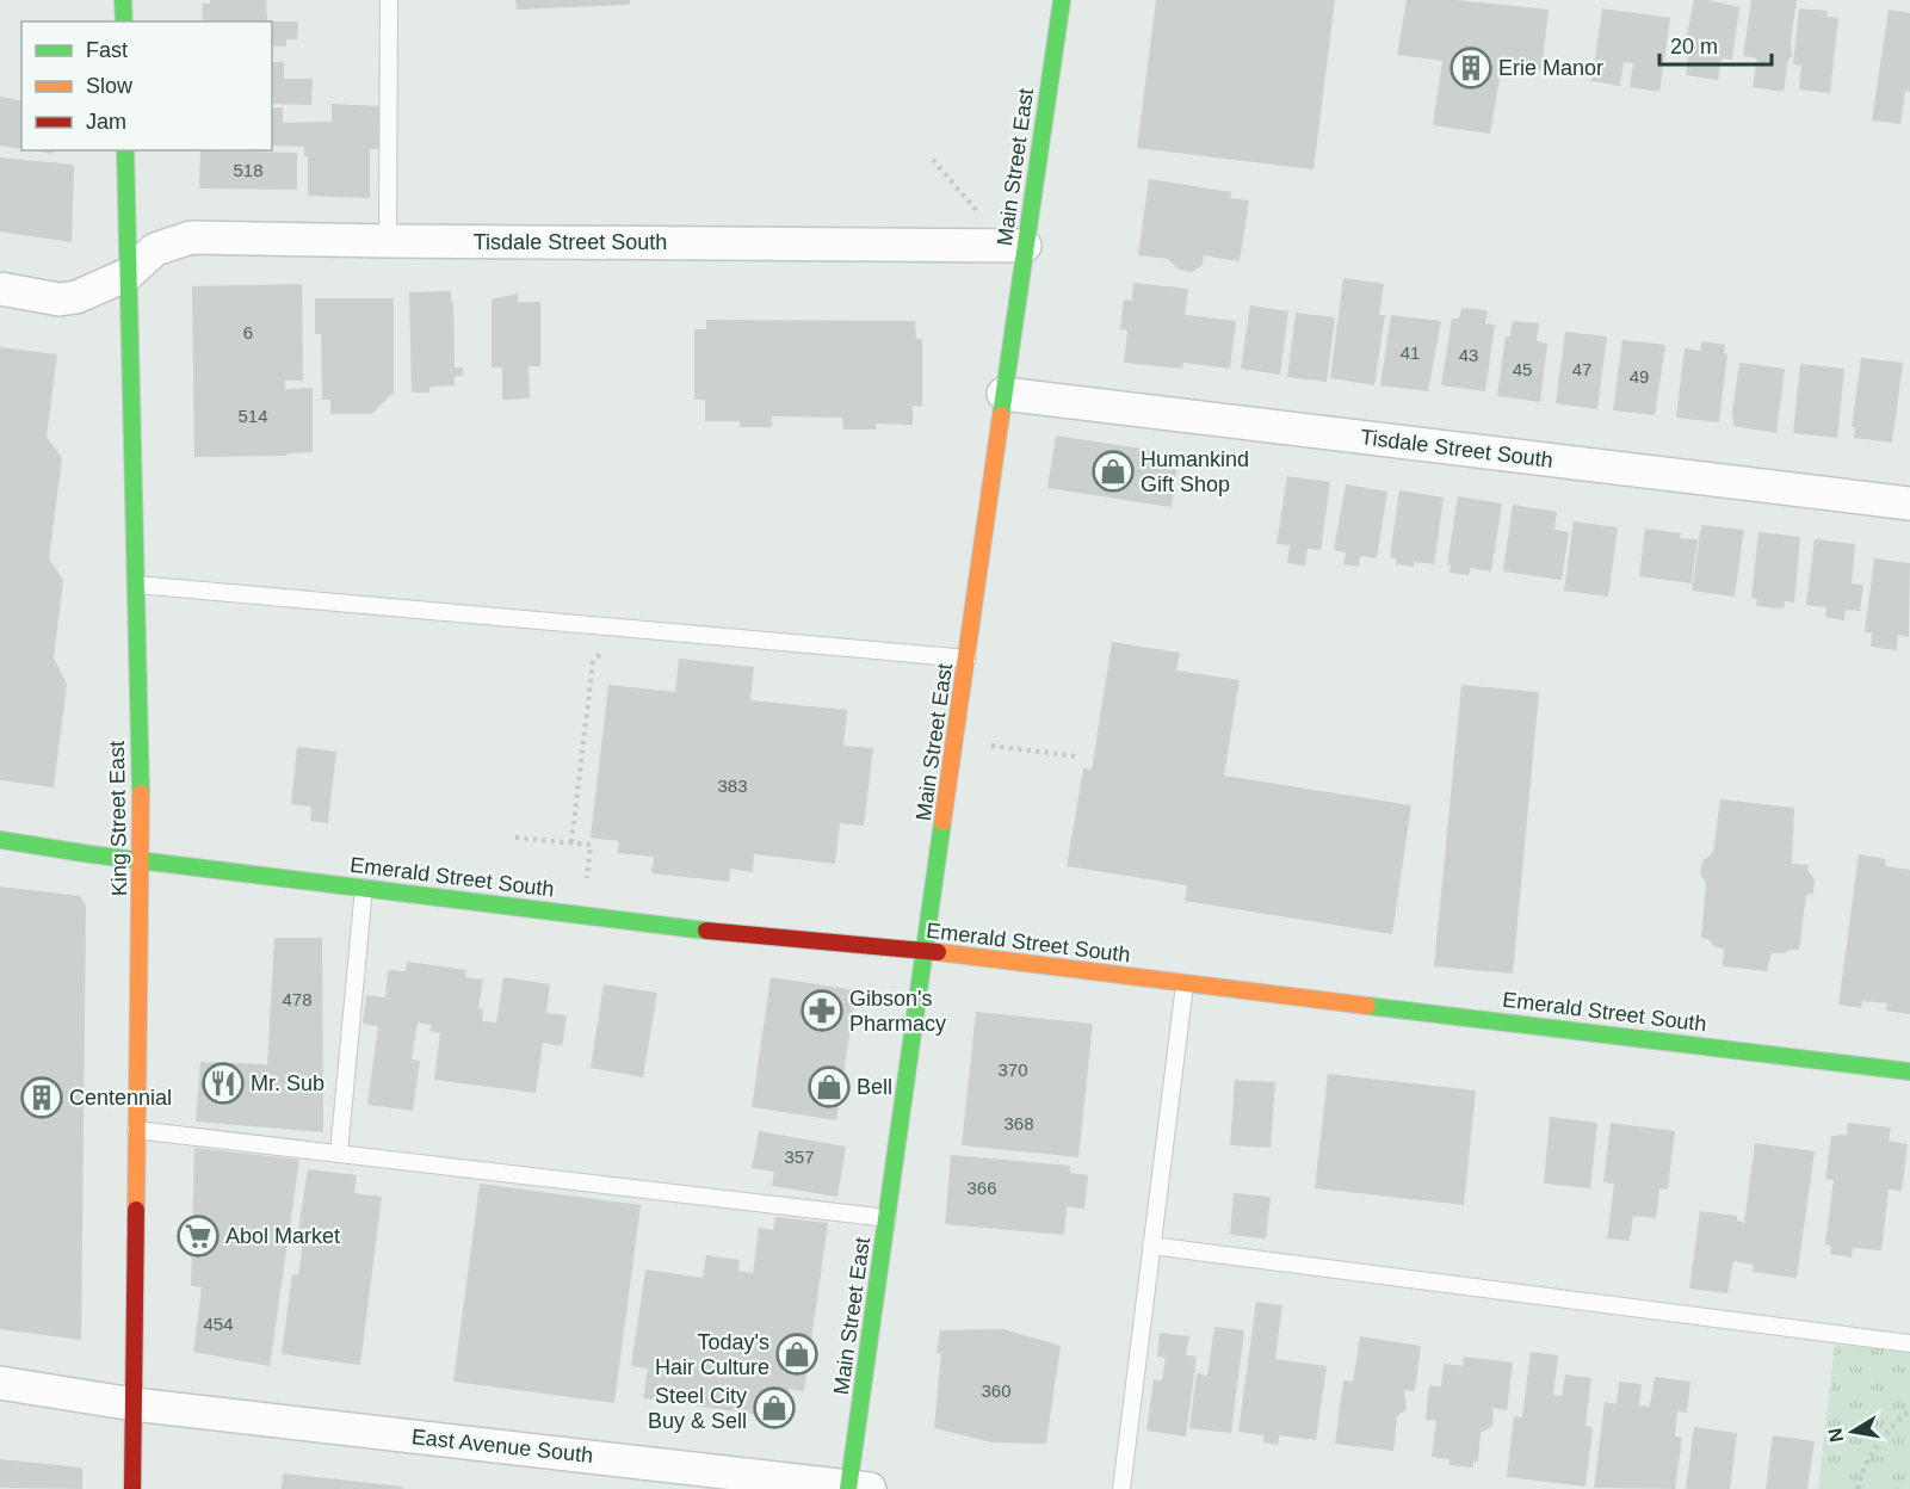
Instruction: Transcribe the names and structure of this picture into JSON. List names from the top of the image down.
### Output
{
  "streets": {
    "main road": ["Main Street East", "King Street East", "Emerald Street South"],
    "street": ["Tisdale Street South", "East Avenue South"]
  },
  "crossings": [
    ["Main Street East", "Tisdale Street South"],
    ["Main Street East", "Emerald Street South"],
    ["Main Street East", "East Avenue South"],
    ["Tisdale Street South", "King Street East"],
    ["King Street East", "Emerald Street South"],
    ["King Street East", "East Avenue South"]
  ],
  "places": {
    "building": ["Erie Manor", "Centennial"],
    "shop": [
      "Humankind Gift Shop",
      "Bell",
      "Today's Hair Culture",
      "Steel City Buy & Sell"
    ],
    "pharmacy": ["Gibson's Pharmacy"],
    "restaurant": ["Mr. Sub"],
    "supermarket": ["Abol Market"]
  },
  "house_numbers": [
    "518",
    "6",
    "41",
    "43",
    "45",
    "47",
    "49",
    "514",
    "383",
    "478",
    "370",
    "368",
    "357",
    "366",
    "454",
    "360"
  ],
  "legend": ["Fast", "Slow", "Jam"],
  "scale_bar": "20 m",
  "north": "left"
}
